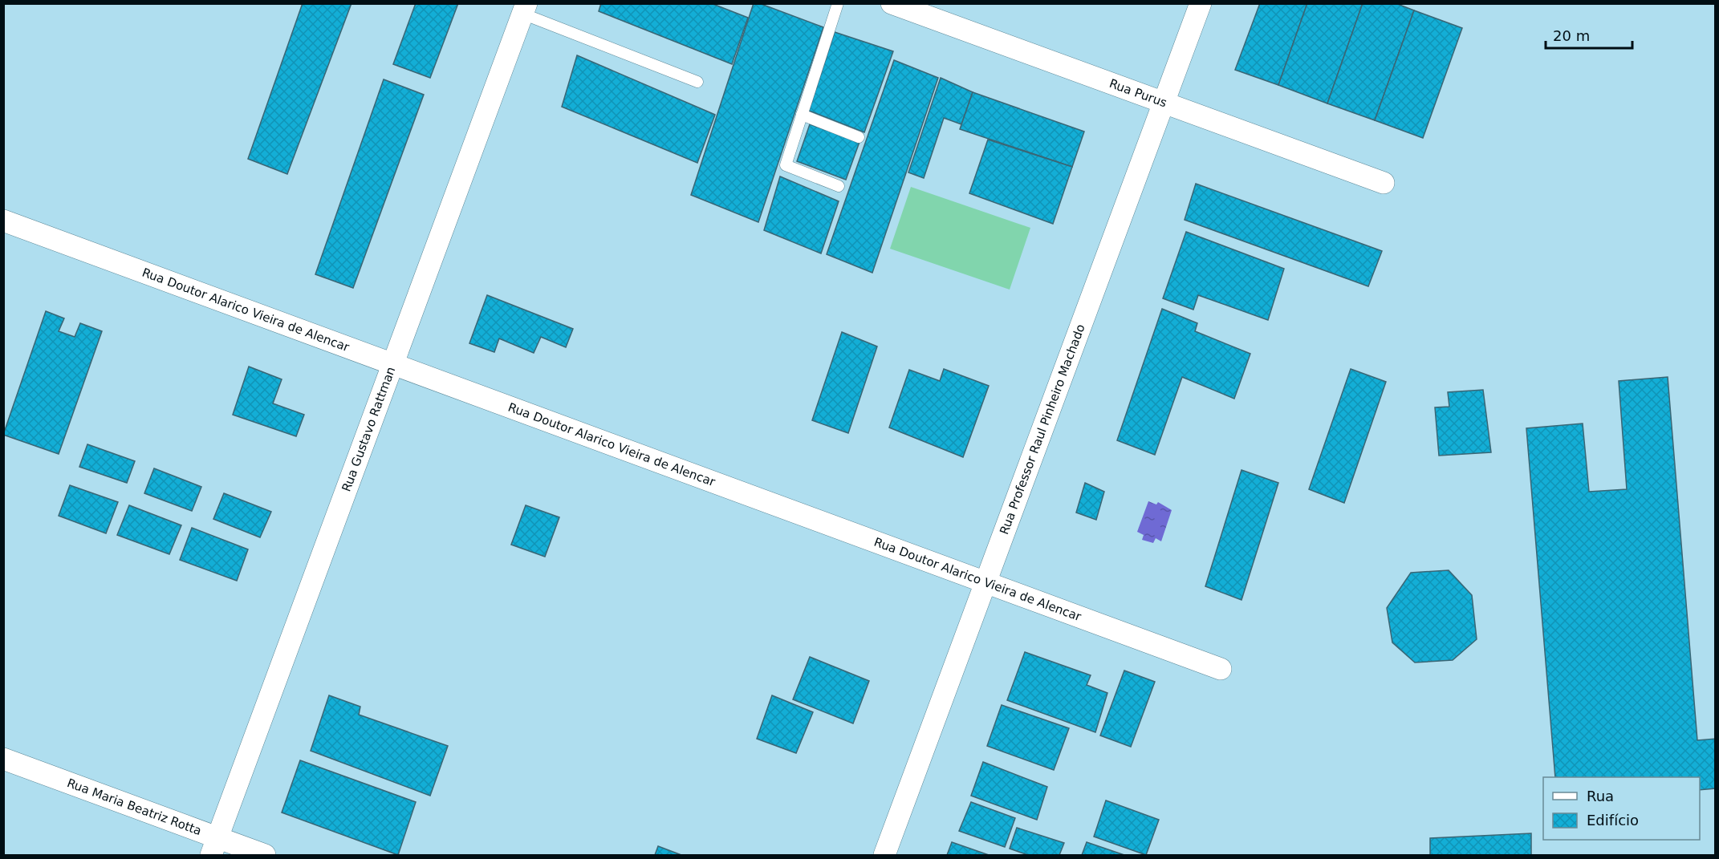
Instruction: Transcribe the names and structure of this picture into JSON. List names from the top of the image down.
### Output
{
  "streets": {
    "street": [
      "Rua Purus",
      "Rua Doutor Alarico Vieira de Alencar",
      "Rua Gustavo Rattman",
      "Rua Professor Raul Pinheiro Machado",
      "Rua Maria Beatriz Rotta"
    ]
  },
  "crossings": [
    ["Rua Purus", "Rua Professor Raul Pinheiro Machado"],
    ["Rua Doutor Alarico Vieira de Alencar", "Rua Gustavo Rattman"],
    ["Rua Doutor Alarico Vieira de Alencar", "Rua Professor Raul Pinheiro Machado"],
    ["Rua Gustavo Rattman", "Rua Maria Beatriz Rotta"]
  ],
  "legend": ["Rua", "Edifício"],
  "scale_bar": "20 m"
}
